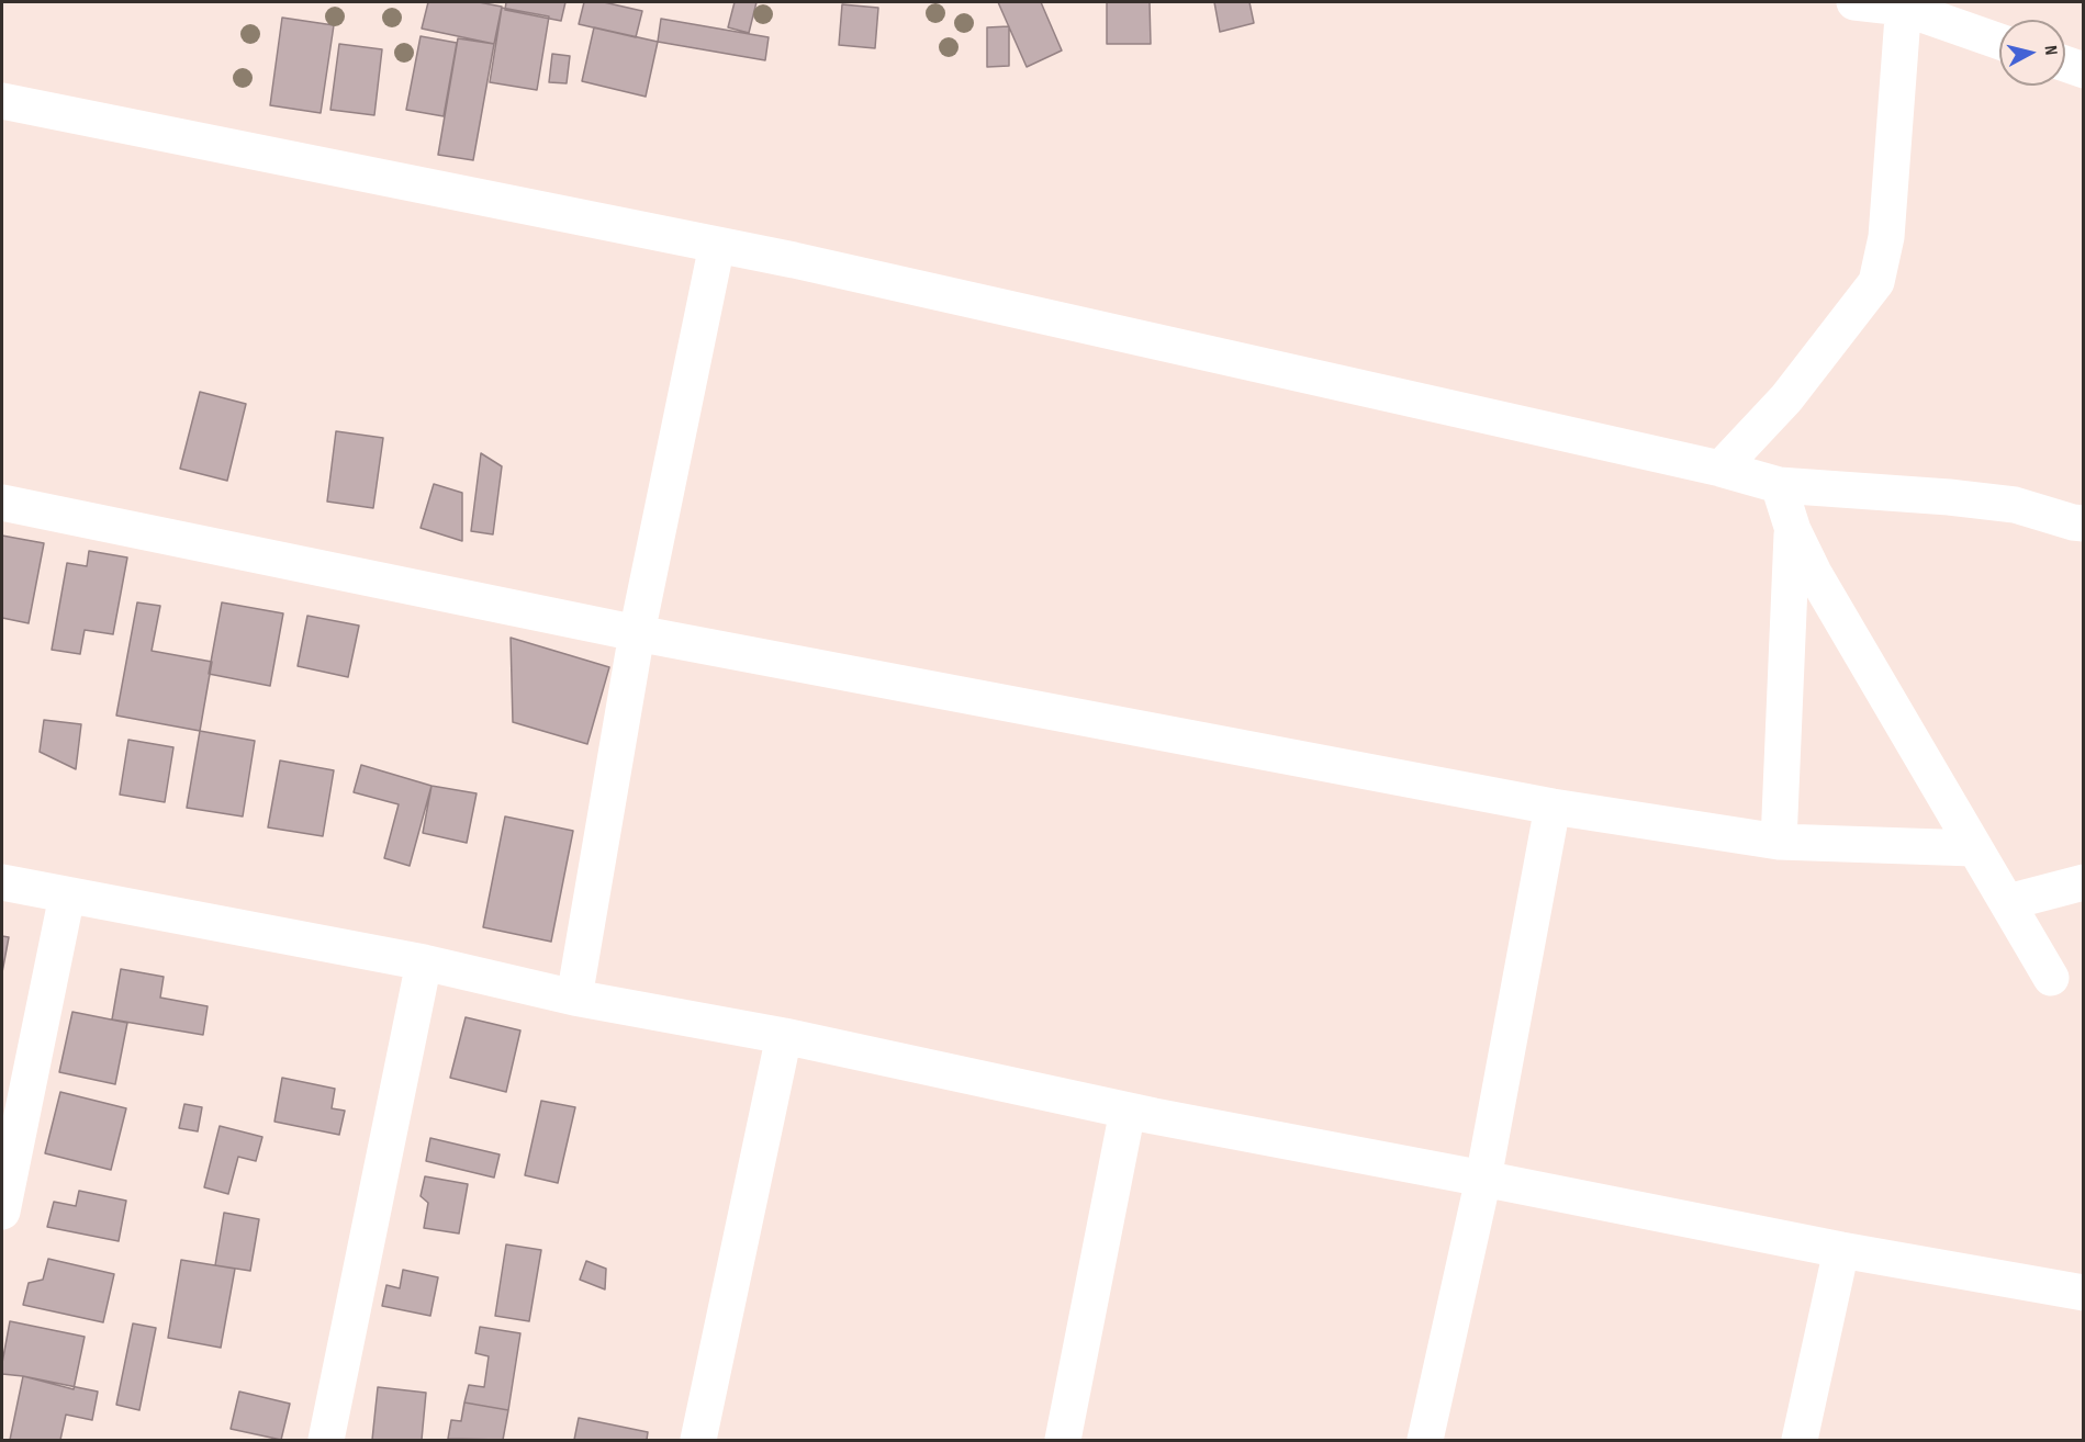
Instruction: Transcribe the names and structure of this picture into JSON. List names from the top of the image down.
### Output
{
  "north": "right"
}
